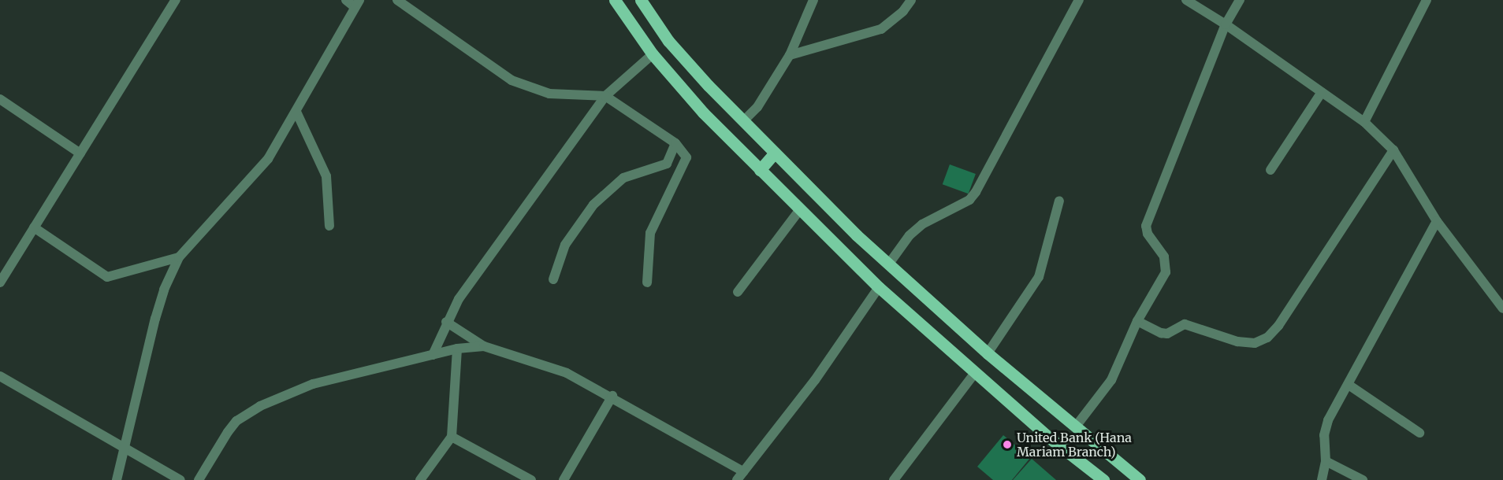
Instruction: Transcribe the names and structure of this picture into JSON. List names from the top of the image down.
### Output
{
  "places": ["United Bank (Hana Mariam Branch)"]
}
